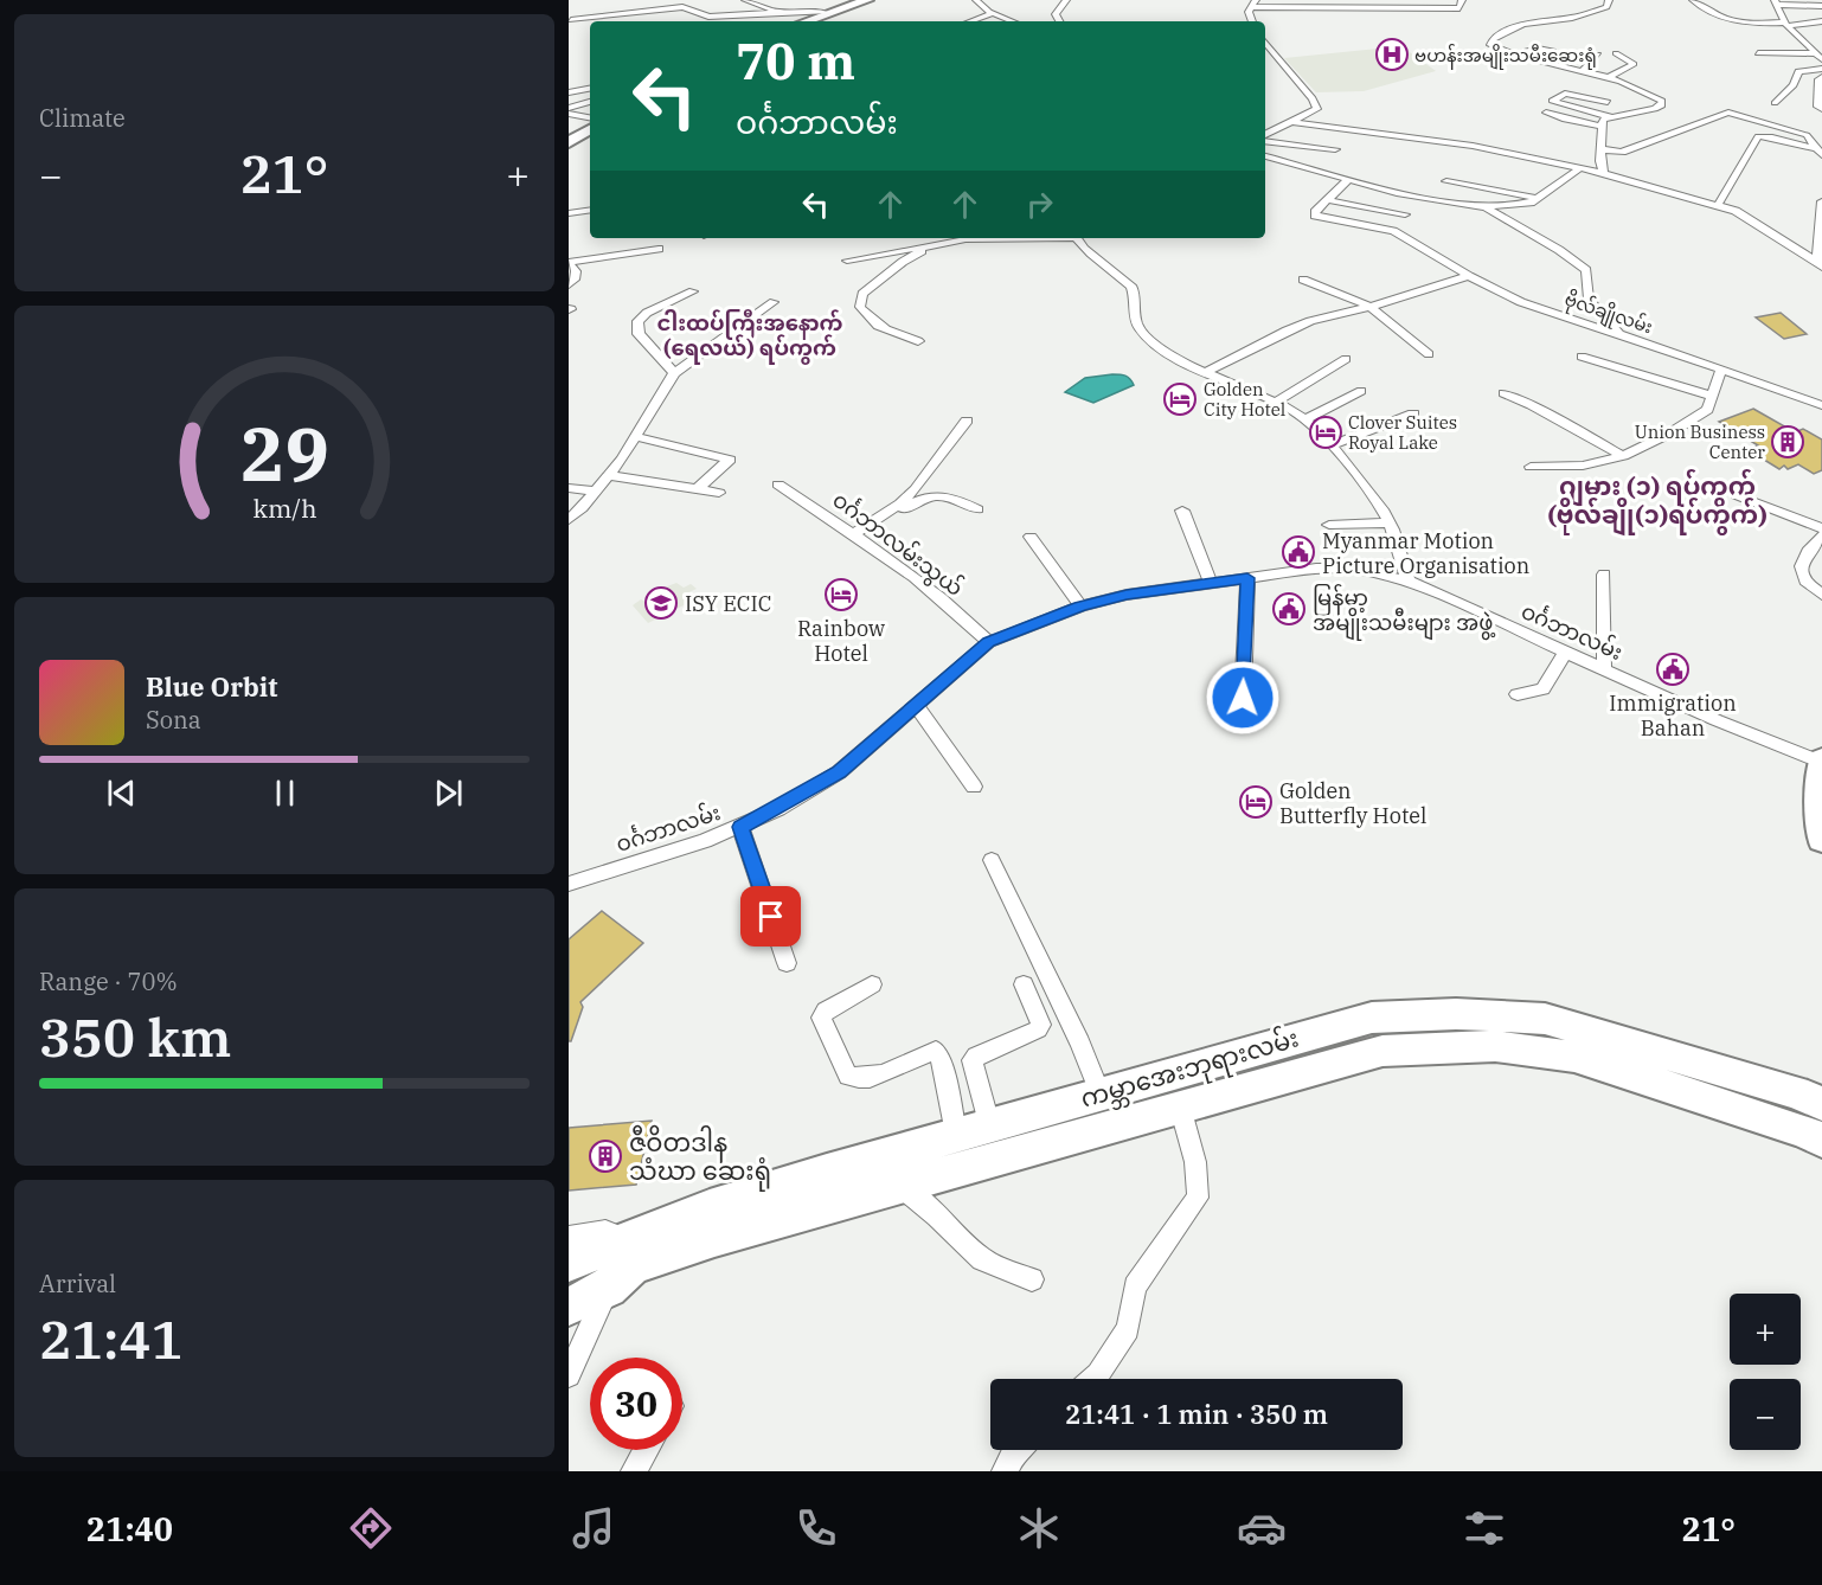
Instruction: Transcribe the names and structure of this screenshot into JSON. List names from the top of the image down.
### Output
{
  "streets": {
    "main road": ["ကမ္ဘာအေးဘုရားလမ်း"],
    "street": ["ဗိုလ်ချိုလမ်း", "ဝင်္ဂဘာလမ်းသွယ်", "ဝင်္ဂဘာလမ်း"]
  },
  "crossings": [
    ["ဝင်္ဂဘာလမ်းသွယ်", "ဝင်္ဂဘာလမ်း"]
  ],
  "districts": ["ငါးထပ်ကြီးအနောက် (ရေလယ်) ရပ်ကွက်", "ဂျမား (၁) ရပ်ကွက် (ဗိုလ်ချို(၁)ရပ်ကွက်)"],
  "places": {
    "hospital": ["ဗဟန်းအမျိုးသမီးဆေးရုံ"],
    "hotel": [
      "Golden City Hotel",
      "Clover Suites Royal Lake",
      "Rainbow Hotel",
      "Golden Butterfly Hotel"
    ],
    "building": ["Union Business Center", "ဇီဝိတဒါန သံဃာ ဆေးရုံ"],
    "public building": ["Myanmar Motion Picture Organisation", "မြန်မာ့ အမျိုးသမီးများ အဖွဲ့", "Immigration Bahan"],
    "school or university": ["ISY ECIC"]
  },
  "page": {
    "tile": [
      "Climate",
      ["Range · 70%", "350 km"],
      ["Arrival", "21:41"]
    ],
    "turn": ["70 m", "ဝင်္ဂဘာလမ်း"],
    "heat": ["−", "21°", "+"],
    "song": ["Blue Orbit", "Sona"],
    "map_buttons": ["+", "−"],
    "limit": "30",
    "trip": "21:41 · 1 min · 350 m",
    "tabs": ["21:40", "21°"],
    "gauge": ["29", "km/h"]
  }
}
